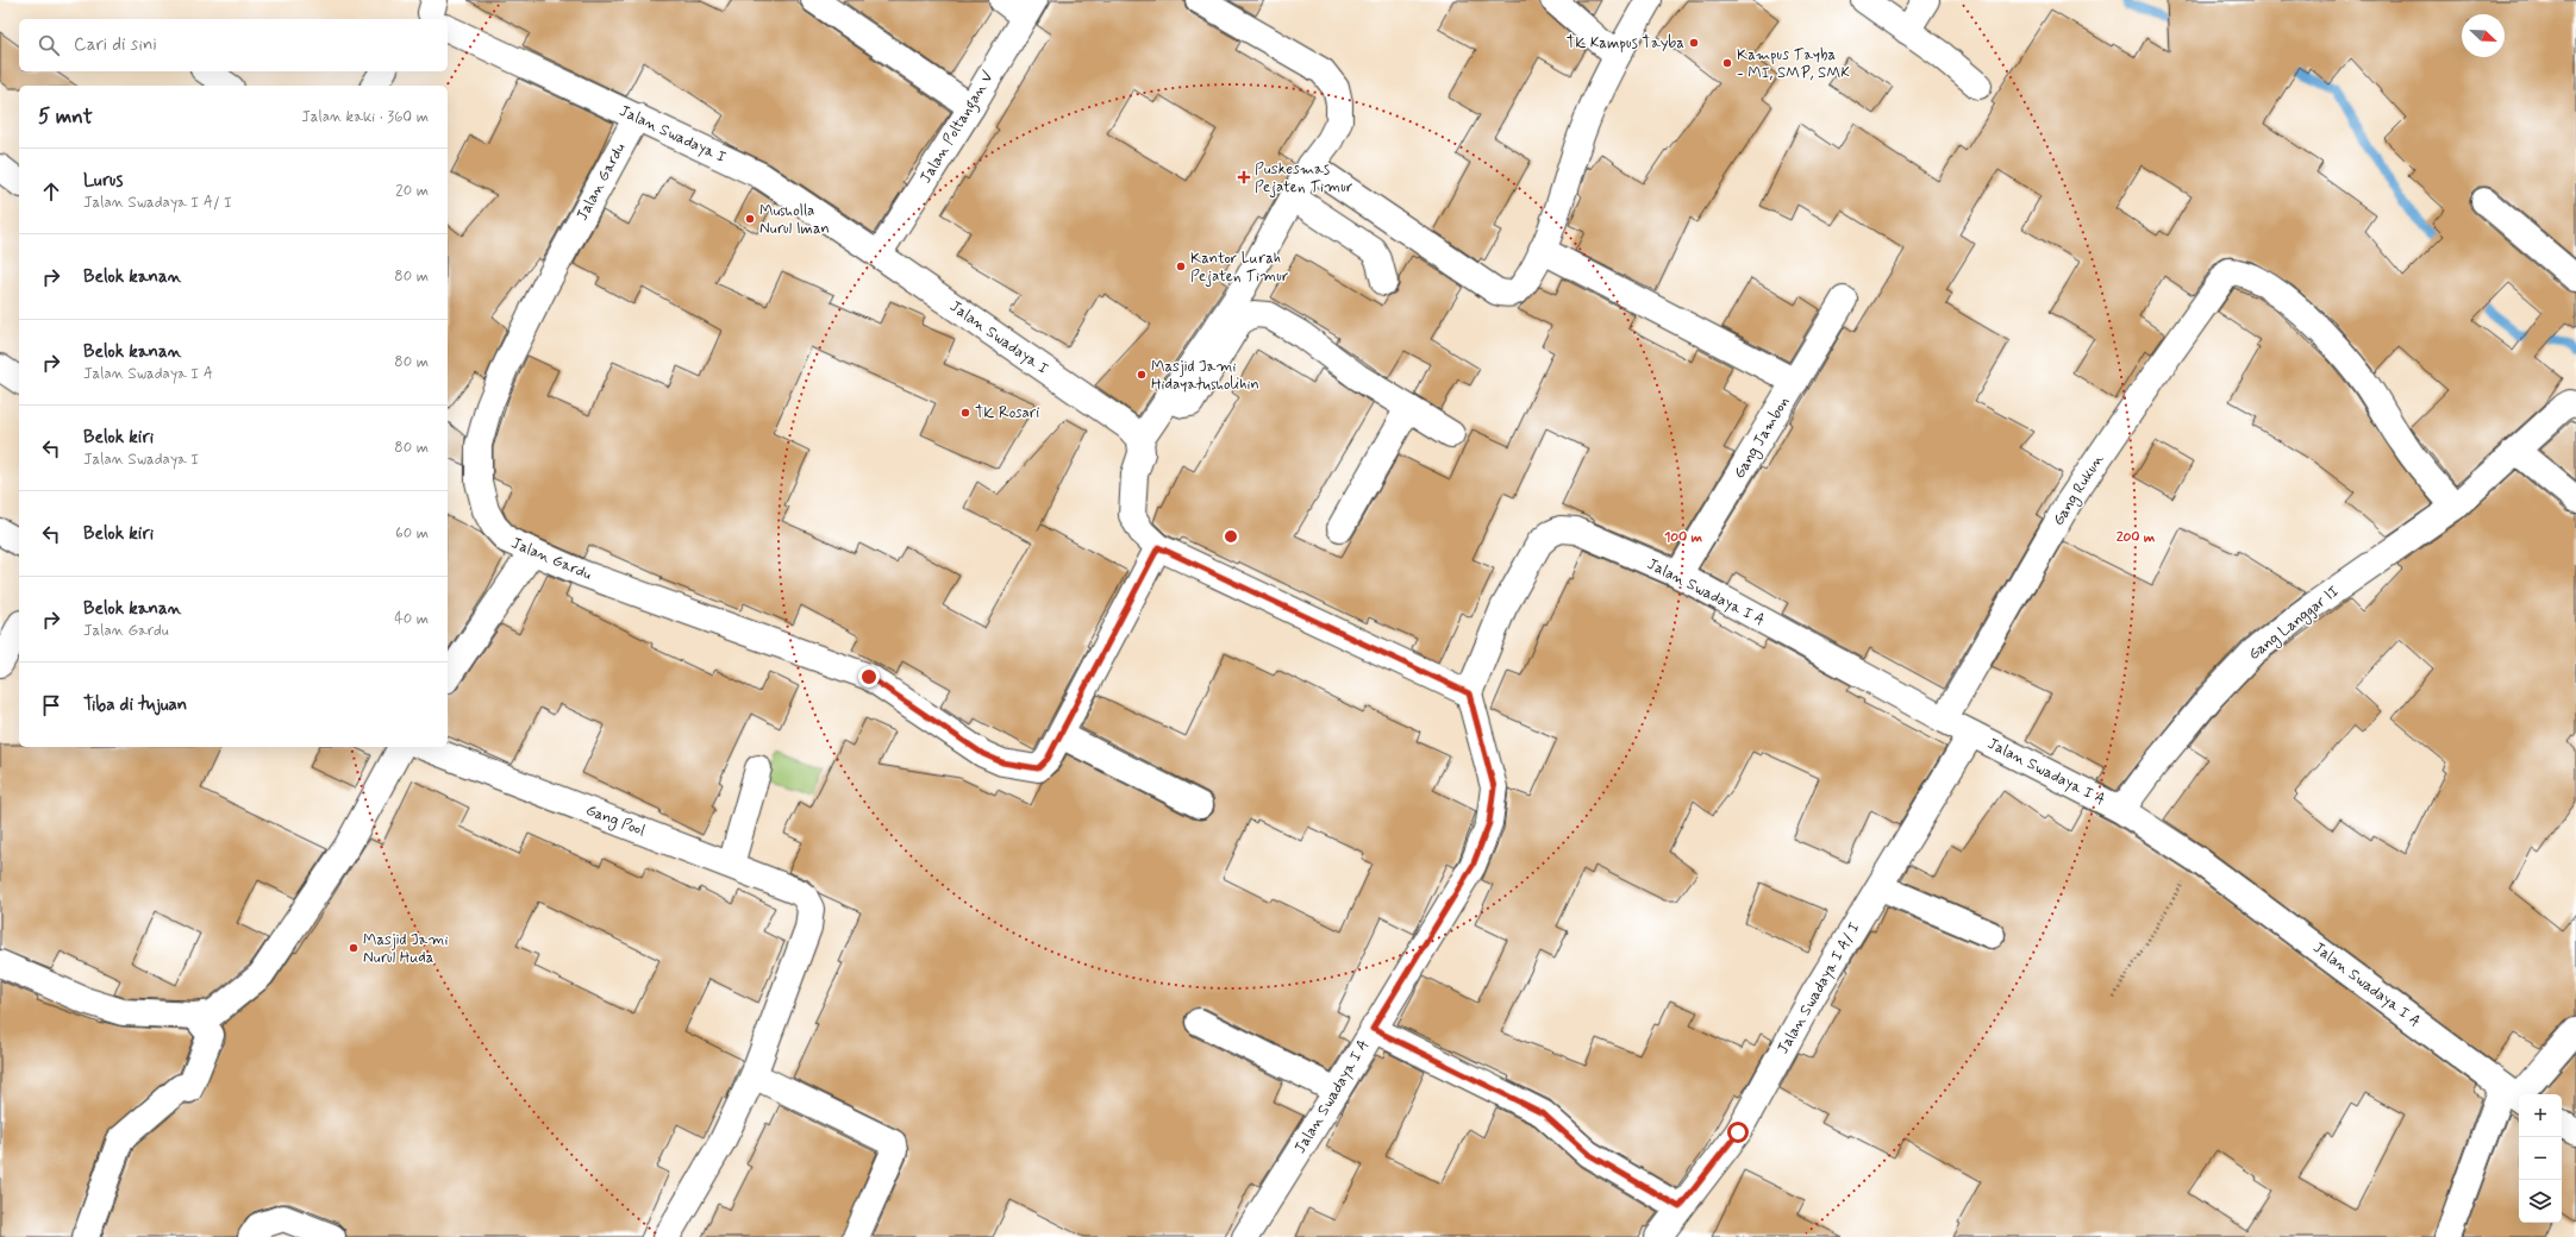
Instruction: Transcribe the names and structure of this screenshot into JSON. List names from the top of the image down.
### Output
{
  "streets": {
    "street": [
      "Jalan Poltangan V",
      "Jalan Swadaya I",
      "Jalan Gardu",
      "Gang Jambon",
      "Gang Rukun",
      "Jalan Swadaya I A",
      "Gang Langgar II",
      "Gang Pool",
      "Jalan Swadaya I A/ I"
    ]
  },
  "crossings": [
    ["Jalan Poltangan V", "Jalan Swadaya I"],
    ["Jalan Swadaya I", "Jalan Gardu"],
    ["Gang Jambon", "Jalan Swadaya I A"],
    ["Gang Rukun", "Jalan Swadaya I A"],
    ["Gang Rukun", "Gang Langgar II"],
    ["Jalan Swadaya I A", "Gang Langgar II"],
    ["Jalan Swadaya I A", "Jalan Swadaya I A/ I"]
  ],
  "places": {
    "other": [
      "TK Kampus Tayba",
      "Kampus Tayba - MI, SMP, SMK",
      "Musholla Nurul Iman",
      "Kantor Lurah Pejaten Timur",
      "Masjid Jami Hidayatusholihin",
      "TK Rosari",
      "Masjid Jami Nurul Huda"
    ],
    "health": ["Puskesmas Pejaten Timur"]
  },
  "north": "bottom right",
  "page": {
    "search": "Cari di sini",
    "heading": ["5 mnt", "Jalan kaki · 360 m"],
    "list": [
      ["Lurus", "Jalan Swadaya I A/ I", "20 m"],
      ["Belok kanan", "80 m"],
      ["Belok kanan", "Jalan Swadaya I A", "80 m"],
      ["Belok kiri", "Jalan Swadaya I", "80 m"],
      ["Belok kiri", "60 m"],
      ["Belok kanan", "Jalan Gardu", "40 m"],
      "Tiba di tujuan"
    ],
    "map_buttons": ["+", "−"]
  },
  "rings": ["100 m", "200 m"]
}
